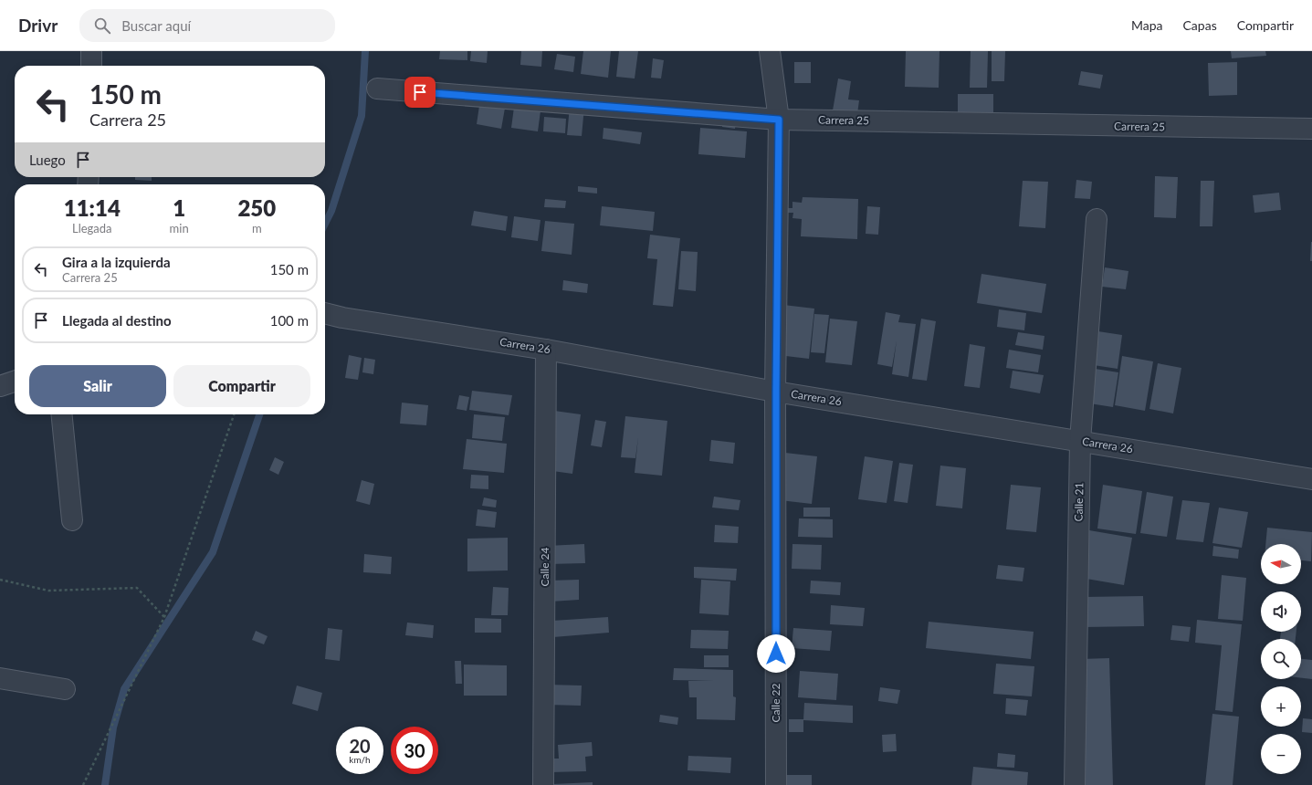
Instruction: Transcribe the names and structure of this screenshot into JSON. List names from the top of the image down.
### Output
{
  "streets": {
    "street": [
      "Carrera 25",
      "Carrera 26",
      "Calle 21",
      "Calle 24",
      "Calle 22"
    ]
  },
  "crossings": [
    ["Carrera 25", "Calle 22"],
    ["Carrera 26", "Calle 21"],
    ["Carrera 26", "Calle 24"],
    ["Carrera 26", "Calle 22"]
  ],
  "north": "left",
  "page": {
    "header": "Drivr",
    "search": "Buscar aquí",
    "nav": ["Mapa", "Capas", "Compartir"],
    "turn": ["150 m", "Carrera 25"],
    "then": "Luego",
    "eta": [
      "11:14",
      "Llegada",
      "1",
      "min",
      "250",
      "m"
    ],
    "list": [
      {
        "name": "Gira a la izquierda",
        "note": "Carrera 25",
        "value": "150 m"
      },
      {
        "name": "Llegada al destino",
        "value": "100 m"
      }
    ],
    "buttons": ["Salir", "Compartir"],
    "map_buttons": ["+", "−"],
    "speed": "20 km/h",
    "limit": "30"
  }
}
